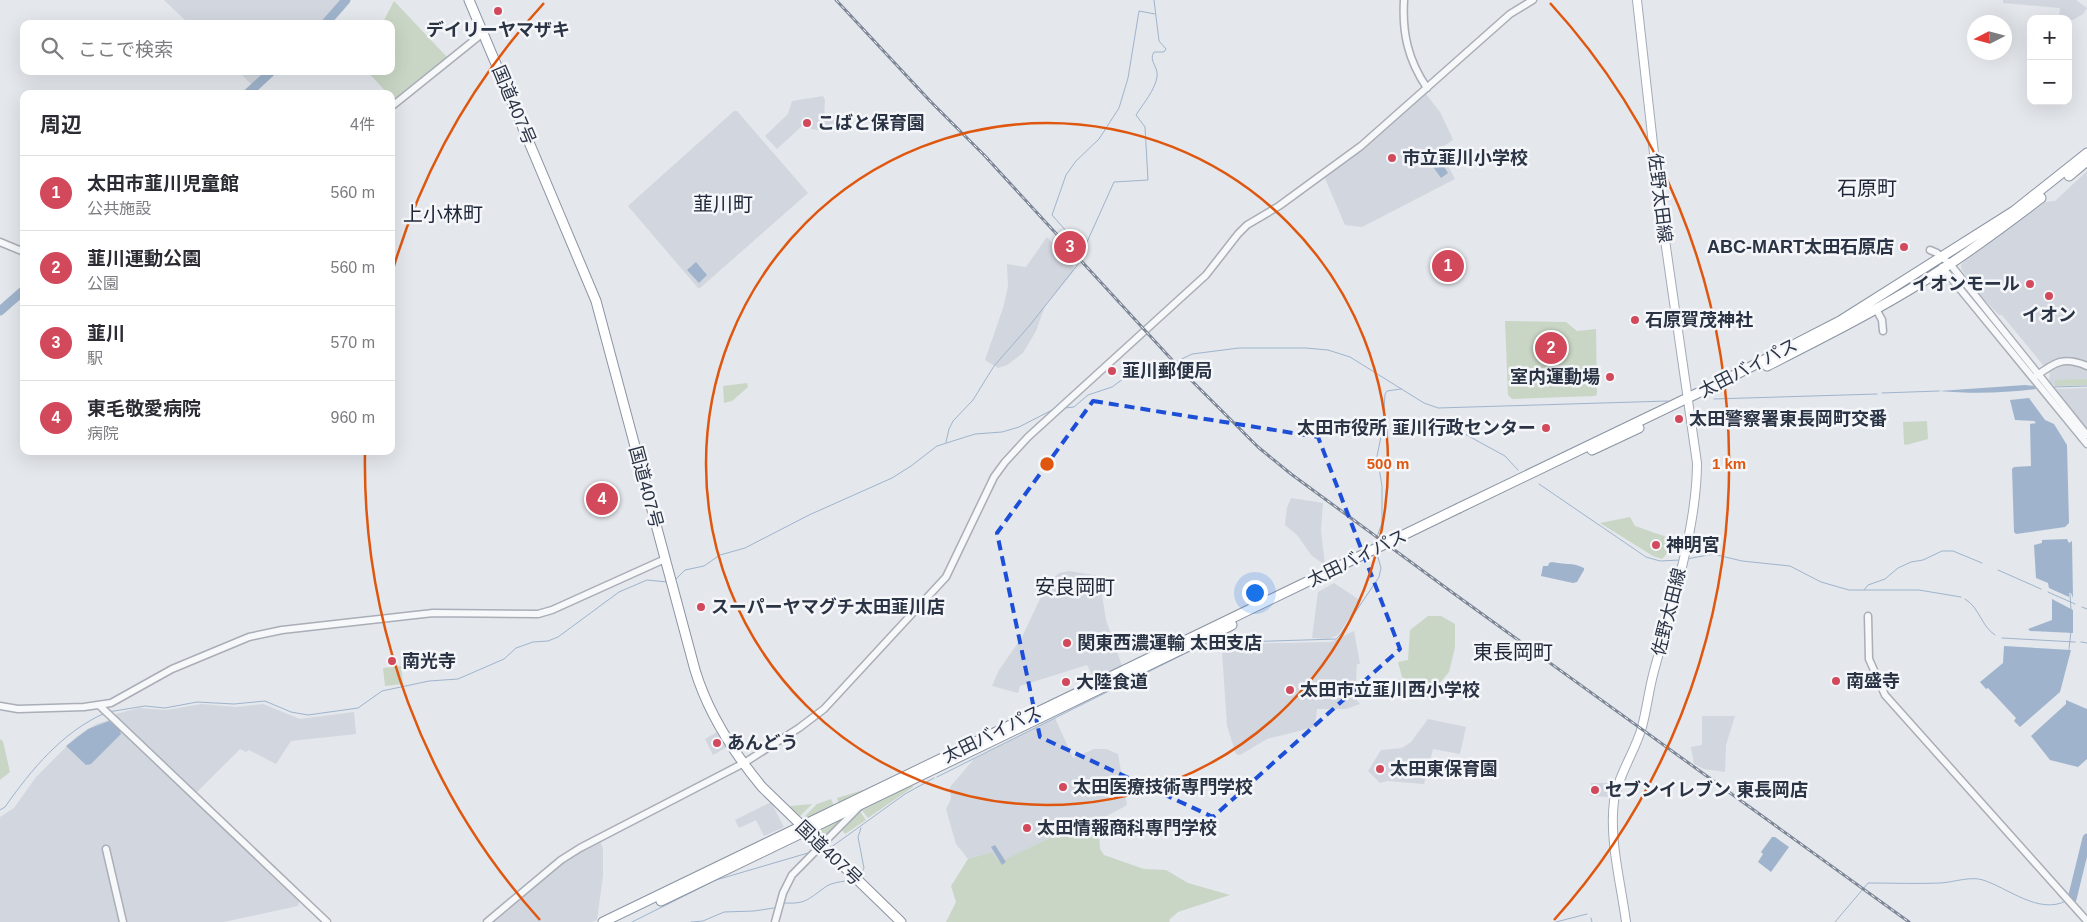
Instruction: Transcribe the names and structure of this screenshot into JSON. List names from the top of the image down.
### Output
{
  "streets": {
    "highway": ["国道407号", "太田バイパス"],
    "main road": ["佐野太田線"]
  },
  "crossings": [
    ["国道407号", "太田バイパス"],
    ["佐野太田線", "太田バイパス"]
  ],
  "districts": [
    "石原町",
    "韮川町",
    "上小林町",
    "安良岡町",
    "東長岡町"
  ],
  "places": [
    "デイリーヤマザキ",
    "こばと保育園",
    "市立韮川小学校",
    "ABC-MART太田石原店",
    "イオンモール",
    "イオン",
    "石原賀茂神社",
    "韮川郵便局",
    "室内運動場",
    "太田警察署東長岡町交番",
    "太田市役所 韮川行政センター",
    "神明宮",
    "スーパーヤマグチ太田韮川店",
    "関東西濃運輸 太田支店",
    "南光寺",
    "南盛寺",
    "大陸食道",
    "太田市立韮川西小学校",
    "あんどう",
    "太田東保育園",
    "太田医療技術専門学校",
    "セブンイレブン 東長岡店",
    "太田情報商科専門学校"
  ],
  "north": "left",
  "page": {
    "map_buttons": ["+", "−"],
    "search": "ここで検索",
    "heading": ["周辺", "4件"],
    "list": [
      {
        "mark": "1",
        "name": "太田市韮川児童館",
        "note": "公共施設",
        "value": "560 m"
      },
      {
        "mark": "2",
        "name": "韮川運動公園",
        "note": "公園",
        "value": "560 m"
      },
      {
        "mark": "3",
        "name": "韮川",
        "note": "駅",
        "value": "570 m"
      },
      {
        "mark": "4",
        "name": "東毛敬愛病院",
        "note": "病院",
        "value": "960 m"
      }
    ],
    "pins": [
      "3",
      "1",
      "2",
      "4"
    ]
  },
  "rings": ["500 m", "1 km"]
}
